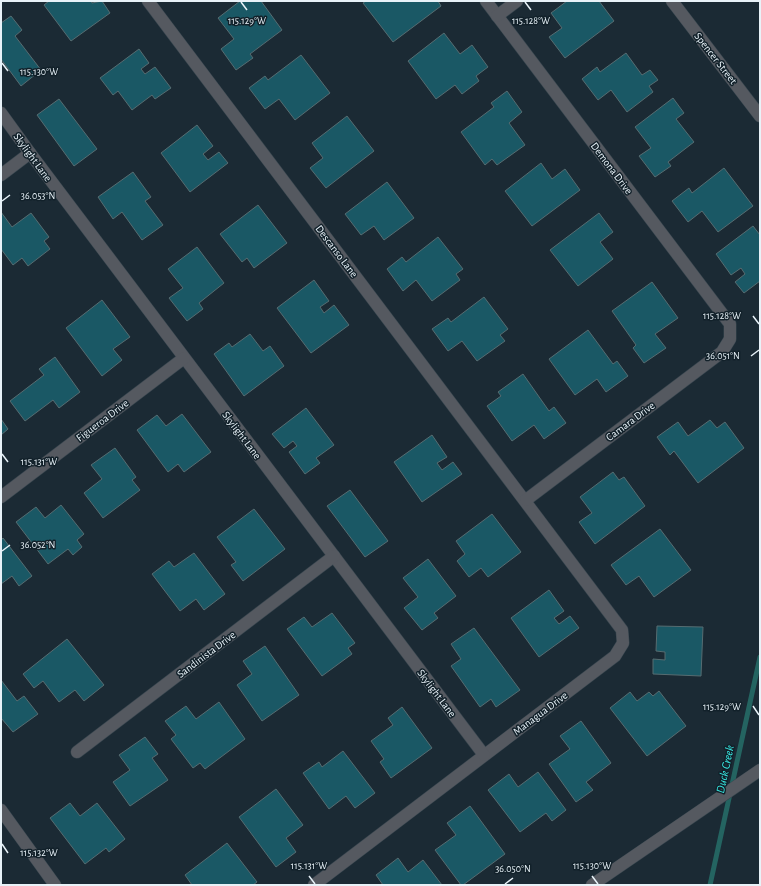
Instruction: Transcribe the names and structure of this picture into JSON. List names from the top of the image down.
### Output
{
  "streets": {
    "street": [
      "Spencer Street",
      "Skylight Lane",
      "Demona Drive",
      "Descanso Lane",
      "Figueroa Drive",
      "Camara Drive",
      "Sandinista Drive",
      "Managua Drive"
    ]
  },
  "crossings": [
    ["Skylight Lane", "Figueroa Drive"],
    ["Skylight Lane", "Sandinista Drive"],
    ["Skylight Lane", "Managua Drive"],
    ["Demona Drive", "Camara Drive"],
    ["Descanso Lane", "Camara Drive"],
    ["Descanso Lane", "Managua Drive"],
    ["Camara Drive", "Managua Drive"]
  ],
  "water": ["Duck Creek"],
  "coordinates": [
    "115.129°W",
    "115.128°W",
    "115.130°W",
    "36.053°N",
    "36.051°N",
    "115.131°W",
    "36.052°N",
    "115.132°W",
    "36.050°N"
  ]
}
